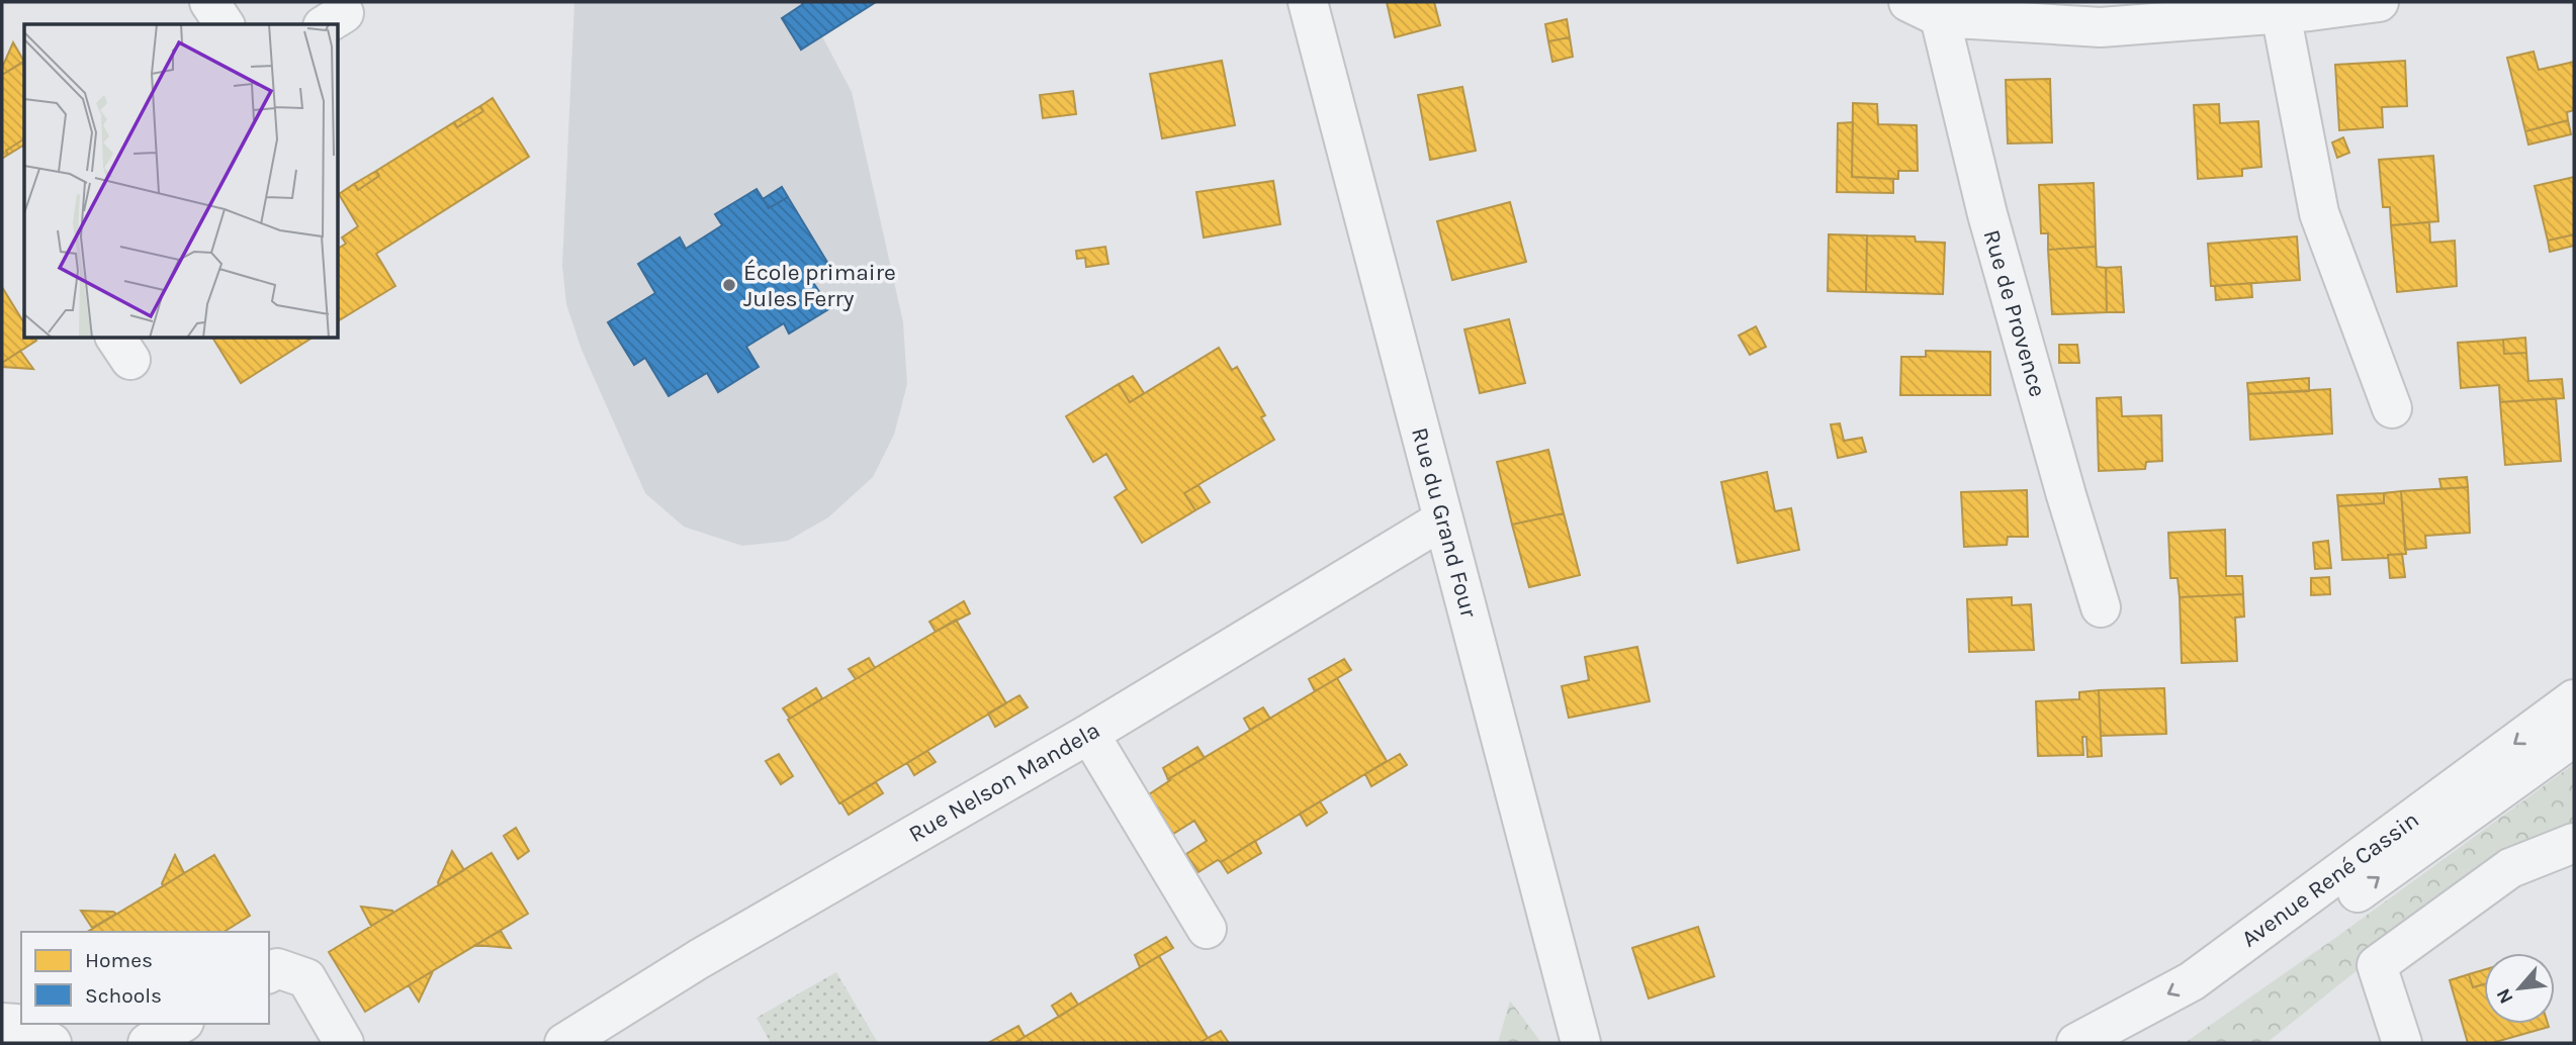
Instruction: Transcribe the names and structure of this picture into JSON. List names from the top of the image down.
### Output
{
  "streets": {
    "street": [
      "Rue de Provence",
      "Rue du Grand Four",
      "Rue Nelson Mandela",
      "Avenue René Cassin"
    ]
  },
  "crossings": [
    ["Rue du Grand Four", "Rue Nelson Mandela"]
  ],
  "places": ["École primaire Jules Ferry"],
  "legend": ["Homes", "Schools"],
  "north": "bottom left"
}
